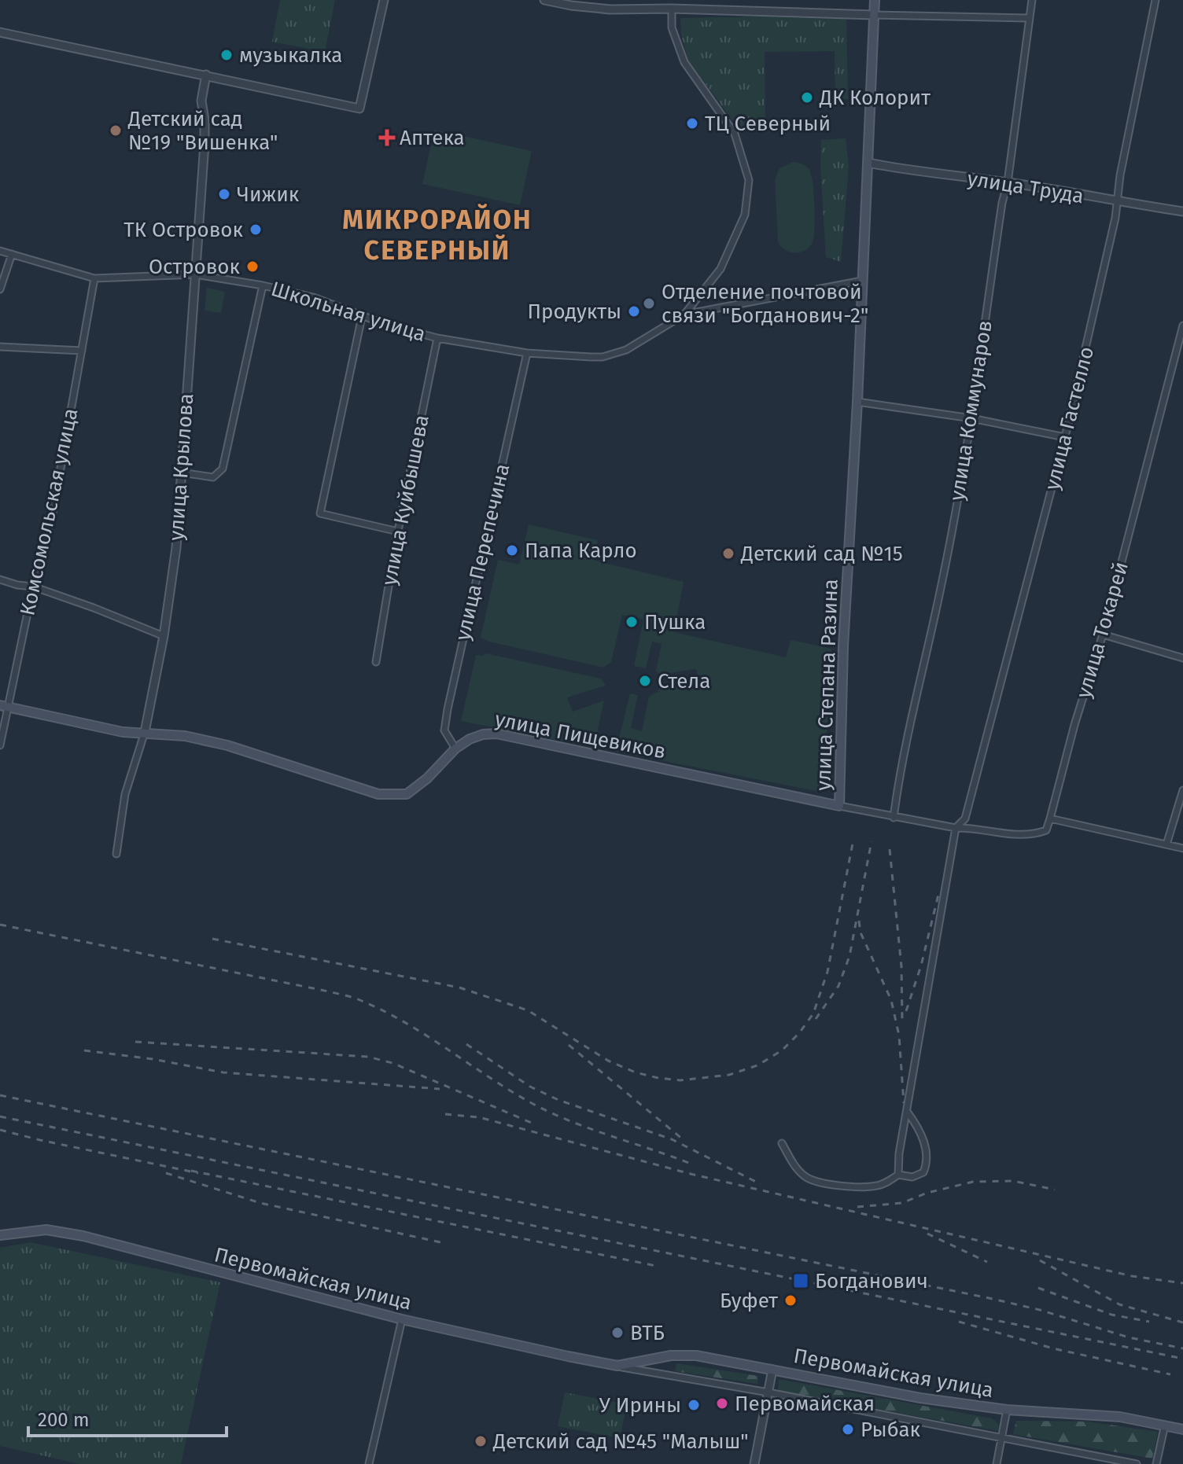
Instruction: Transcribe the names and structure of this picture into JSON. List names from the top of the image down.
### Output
{
  "streets": {
    "main road": ["улица Степана Разина", "улица Пищевиков", "Первомайская улица"],
    "street": [
      "улица Труда",
      "Школьная улица",
      "улица Коммунаров",
      "улица Гастелло",
      "улица Крылова",
      "улица Куйбышева",
      "Комсомольская улица",
      "улица Перепечина",
      "улица Токарей"
    ]
  },
  "crossings": [
    ["улица Труда", "улица Коммунаров"],
    ["улица Труда", "улица Гастелло"],
    ["улица Труда", "улица Степана Разина"],
    ["Школьная улица", "улица Крылова"],
    ["Школьная улица", "улица Куйбышева"],
    ["Школьная улица", "Комсомольская улица"],
    ["Школьная улица", "улица Перепечина"],
    ["улица Коммунаров", "улица Пищевиков"],
    ["улица Гастелло", "улица Пищевиков"],
    ["улица Крылова", "улица Пищевиков"],
    ["Комсомольская улица", "улица Пищевиков"],
    ["улица Перепечина", "улица Пищевиков"],
    ["улица Токарей", "улица Пищевиков"],
    ["улица Степана Разина", "улица Пищевиков"]
  ],
  "districts": ["МИКРОРАЙОН СЕВЕРНЫЙ"],
  "places": {
    "other": [
      "музыкалка",
      "ДК Колорит",
      "ТЦ Северный",
      "Детский сад №19 \"Вишенка\"",
      "Чижик",
      "ТК Островок",
      "Островок",
      "Отделение почтовой связи \"Богданович-2\"",
      "Продукты",
      "Папа Карло",
      "Детский сад №15",
      "Пушка",
      "Стела",
      "Буфет",
      "ВТБ",
      "Первомайская",
      "У Ирины",
      "Рыбак",
      "Детский сад №45 \"Малыш\""
    ],
    "health": ["Аптека"],
    "transit": ["Богданович"]
  },
  "scale_bar": "200 m"
}
